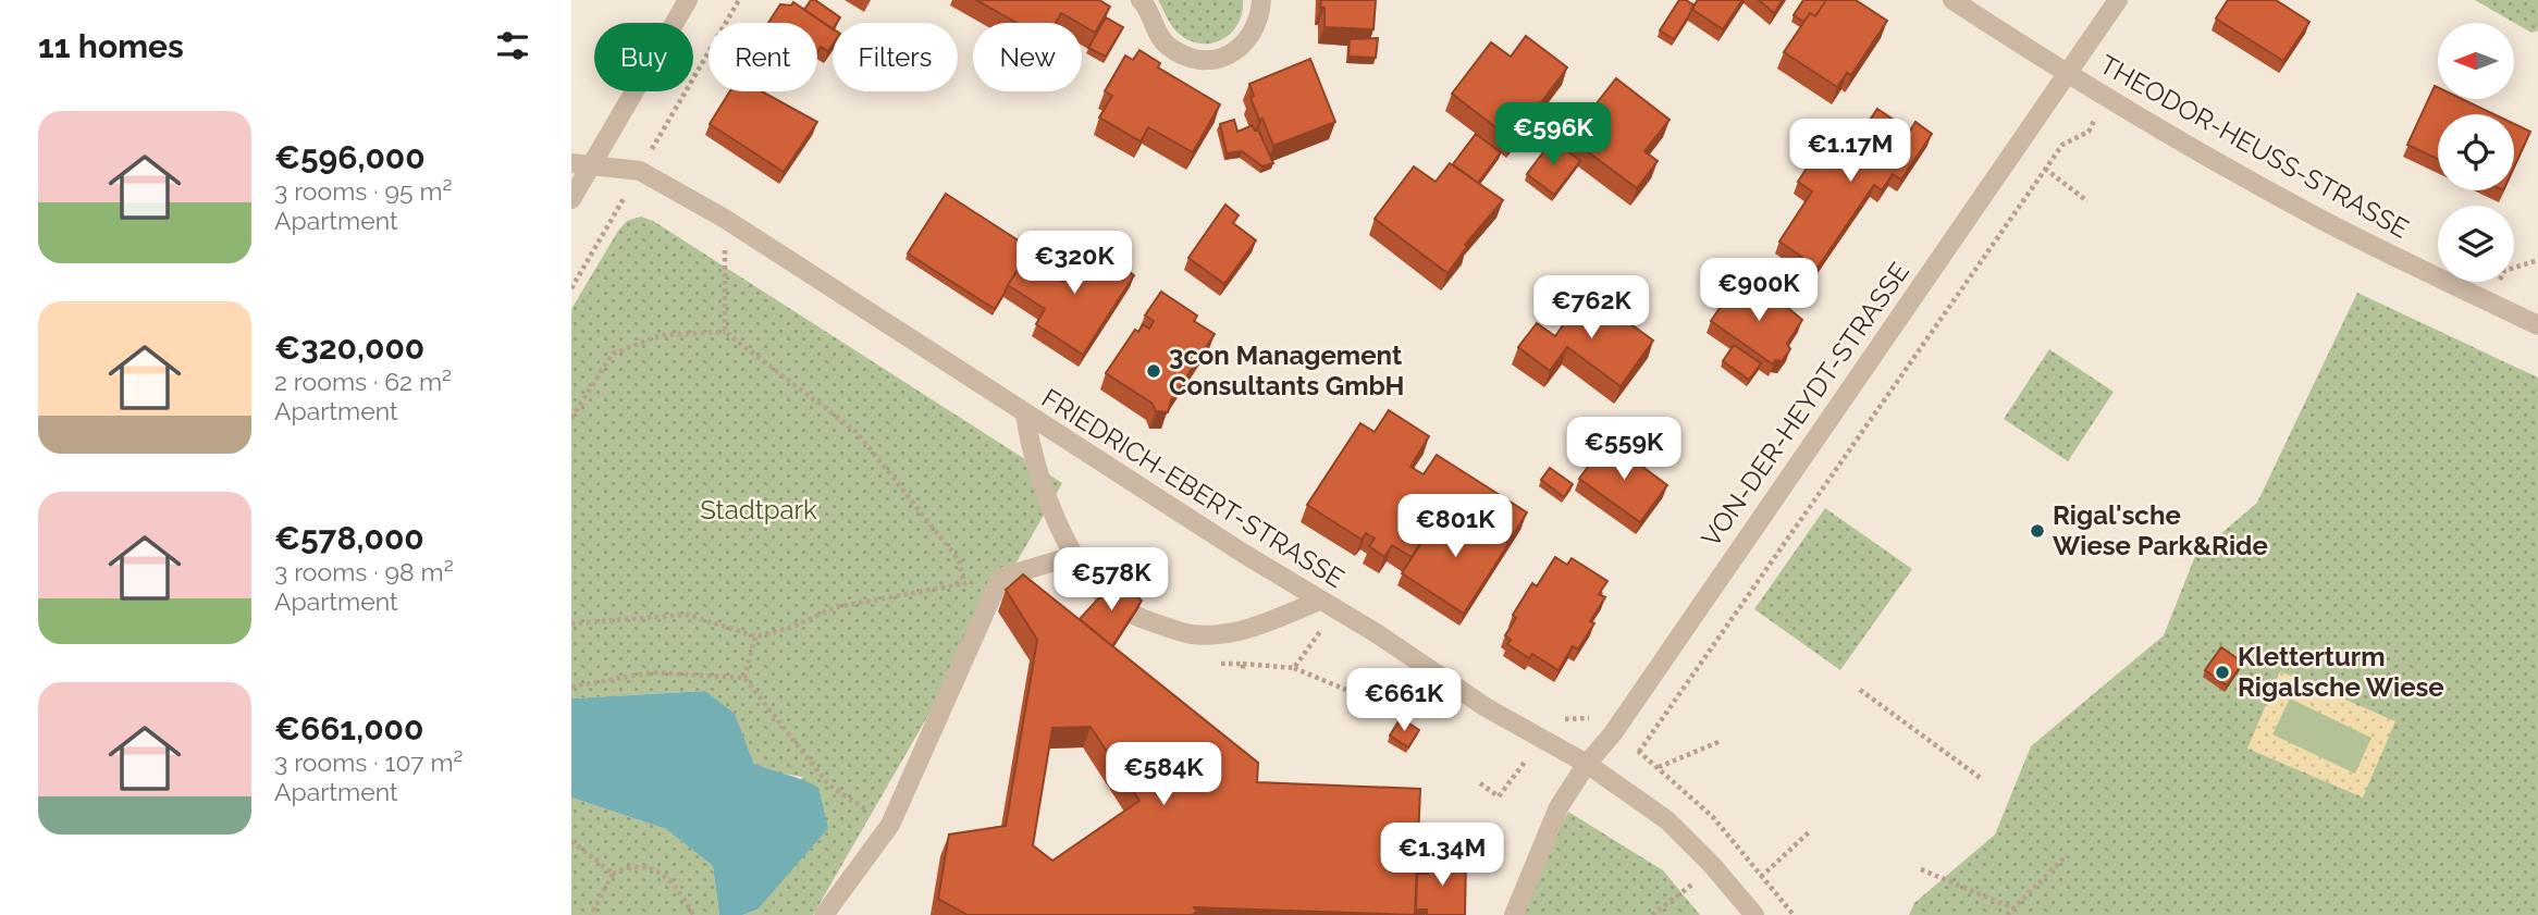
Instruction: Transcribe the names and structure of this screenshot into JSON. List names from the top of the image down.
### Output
{
  "streets": {
    "street": ["THEODOR-HEUSS-STRASSE", "VON-DER-HEYDT-STRASSE", "FRIEDRICH-EBERT-STRASSE"]
  },
  "crossings": [
    ["THEODOR-HEUSS-STRASSE", "VON-DER-HEYDT-STRASSE"],
    ["VON-DER-HEYDT-STRASSE", "FRIEDRICH-EBERT-STRASSE"]
  ],
  "parks": ["Stadtpark"],
  "places": ["3con Management Consultants GmbH", "Rigal'sche Wiese Park&Ride", "Kletterturm Rigalsche Wiese"],
  "north": "left",
  "page": {
    "heading": "11 homes",
    "chip": [
      "Buy",
      "Rent",
      "Filters",
      "New"
    ],
    "list": [
      {
        "name": "€596,000",
        "note": "3 rooms · 95 m² · Apartment"
      },
      {
        "name": "€320,000",
        "note": "2 rooms · 62 m² · Apartment"
      },
      {
        "name": "€578,000",
        "note": "3 rooms · 98 m² · Apartment"
      },
      {
        "name": "€661,000",
        "note": "3 rooms · 107 m² · Apartment"
      }
    ],
    "price": [
      "€596K",
      "€1.17M",
      "€320K",
      "€900K",
      "€762K",
      "€559K",
      "€801K",
      "€578K",
      "€661K",
      "€584K",
      "€1.34M"
    ]
  }
}
